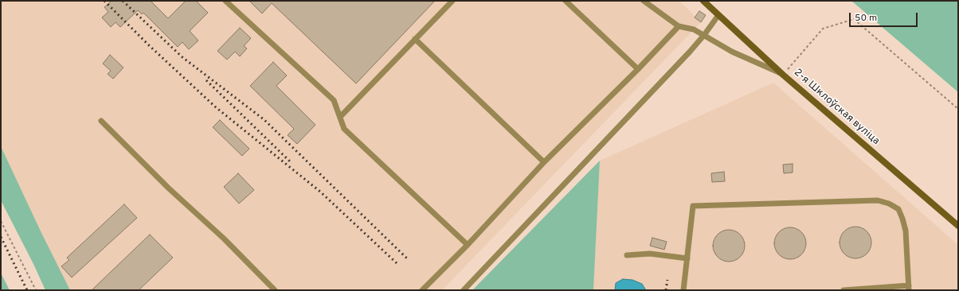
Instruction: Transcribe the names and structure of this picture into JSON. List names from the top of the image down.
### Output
{
  "streets": {
    "street": ["2-я Шклоўская вуліца"]
  },
  "scale_bar": "50 m"
}
